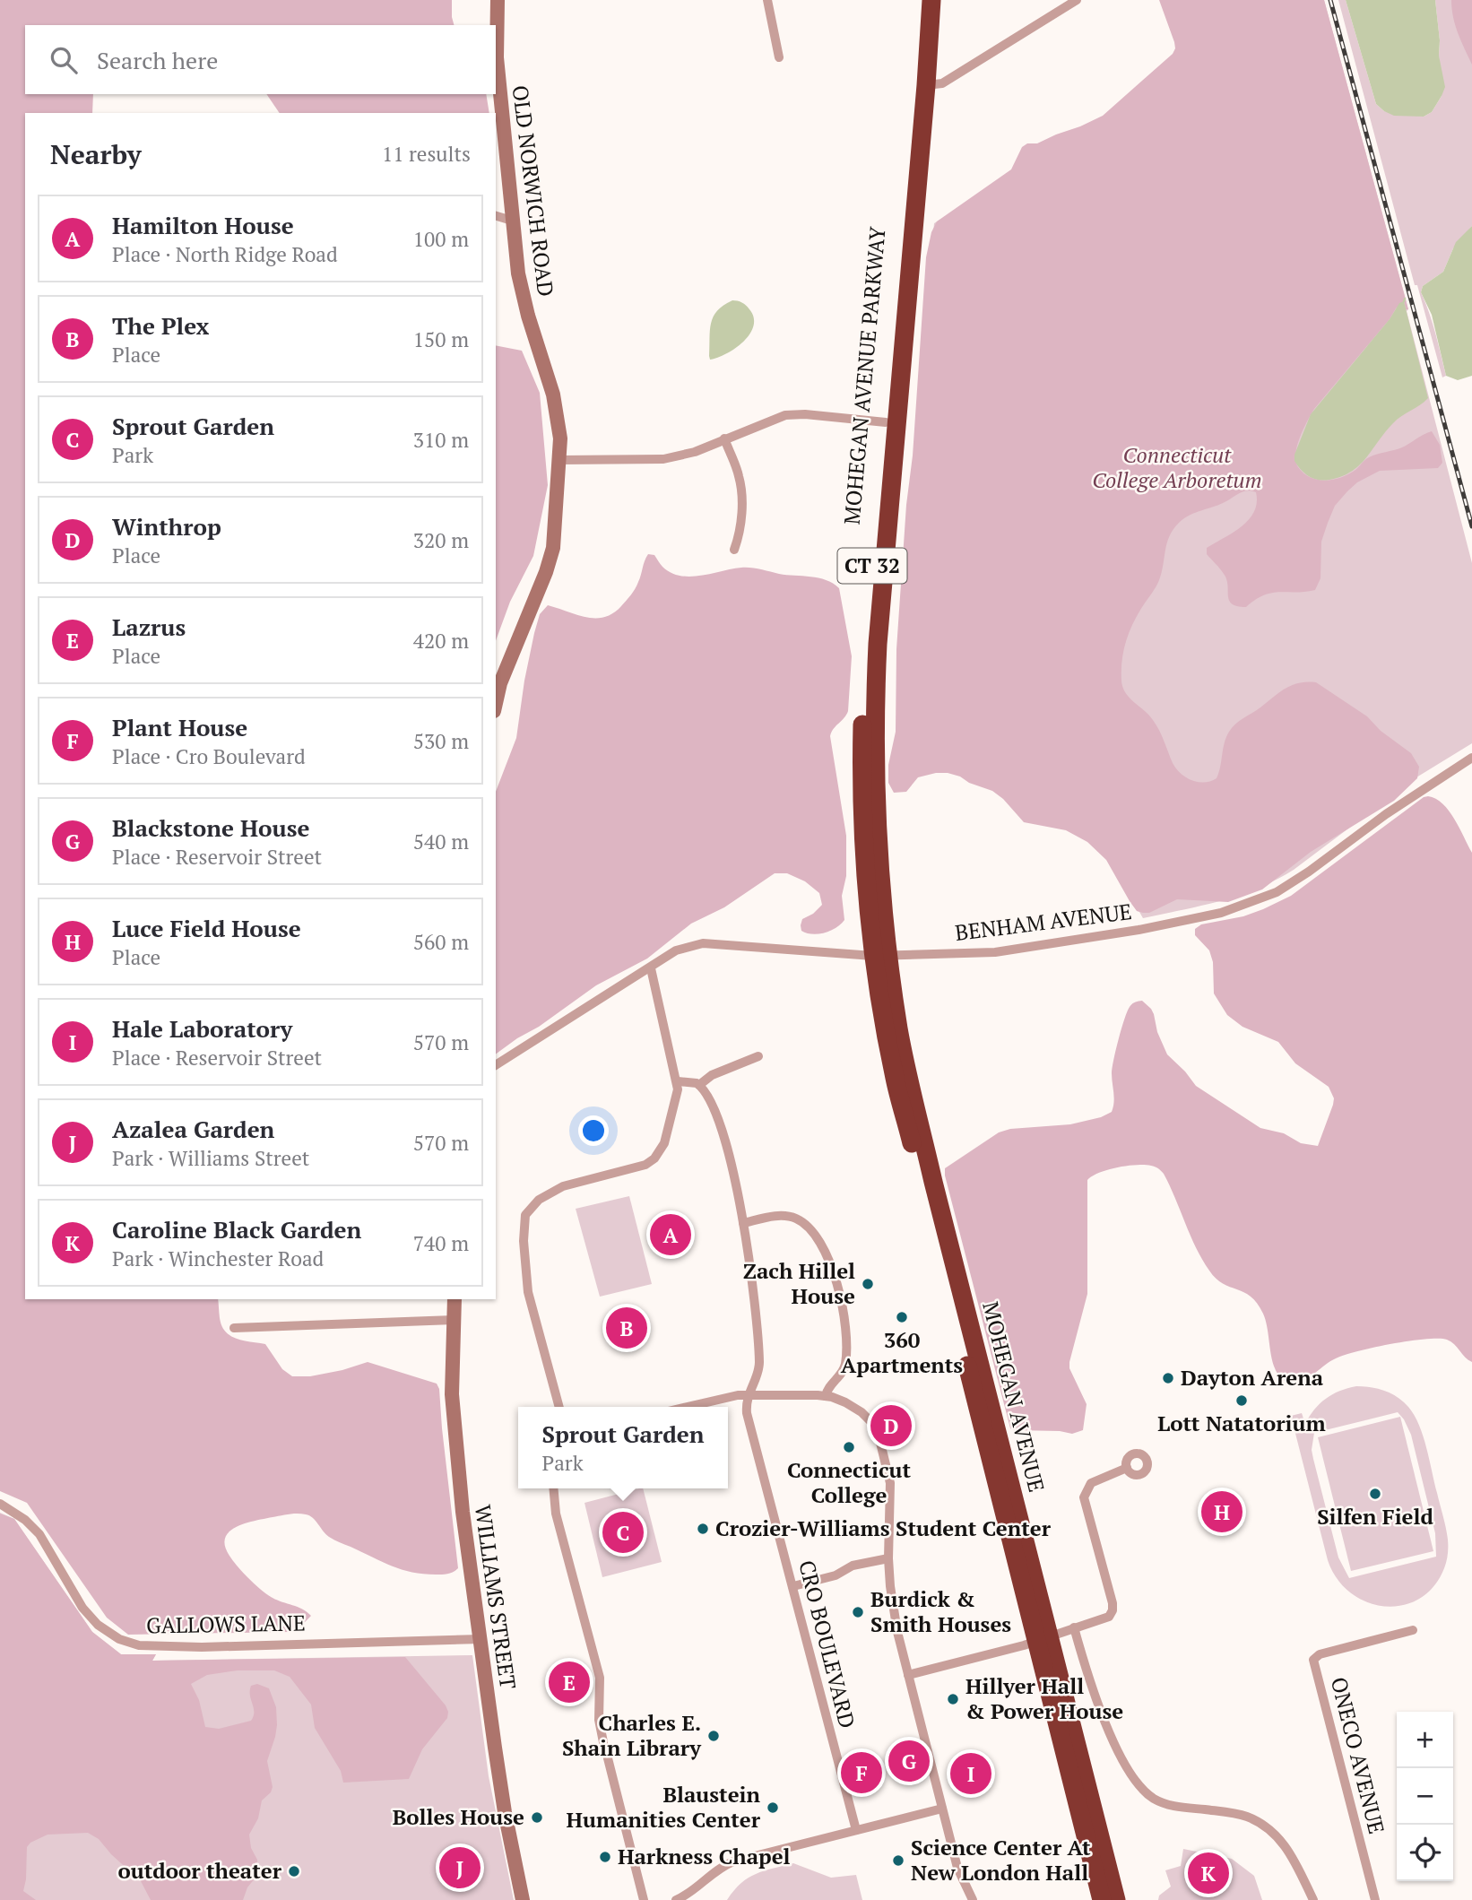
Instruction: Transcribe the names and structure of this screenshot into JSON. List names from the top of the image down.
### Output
{
  "streets": {
    "highway": ["MOHEGAN AVENUE PARKWAY", "CT 32", "MOHEGAN AVENUE"],
    "street": [
      "OLD NORWICH ROAD",
      "BENHAM AVENUE",
      "WILLIAMS STREET",
      "GALLOWS LANE",
      "CRO BOULEVARD",
      "ONECO AVENUE"
    ]
  },
  "crossings": [
    ["MOHEGAN AVENUE PARKWAY", "BENHAM AVENUE"],
    ["MOHEGAN AVENUE PARKWAY", "MOHEGAN AVENUE"],
    ["WILLIAMS STREET", "GALLOWS LANE"]
  ],
  "parks": ["Connecticut College Arboretum"],
  "places": [
    "Zach Hillel House",
    "360 Apartments",
    "Dayton Arena",
    "Lott Natatorium",
    "Connecticut College",
    "Silfen Field",
    "Crozier-Williams Student Center",
    "Burdick & Smith Houses",
    "Hillyer Hall & Power House",
    "Charles E. Shain Library",
    "Blaustein Humanities Center",
    "Bolles House",
    "Harkness Chapel",
    "Science Center At New London Hall",
    "outdoor theater"
  ],
  "page": {
    "search": "Search here",
    "heading": ["Nearby", "11 results"],
    "list": [
      {
        "mark": "A",
        "name": "Hamilton House",
        "note": "Place · North Ridge Road",
        "value": "100 m"
      },
      {
        "mark": "B",
        "name": "The Plex",
        "note": "Place",
        "value": "150 m"
      },
      {
        "mark": "C",
        "name": "Sprout Garden",
        "note": "Park",
        "value": "310 m"
      },
      {
        "mark": "D",
        "name": "Winthrop",
        "note": "Place",
        "value": "320 m"
      },
      {
        "mark": "E",
        "name": "Lazrus",
        "note": "Place",
        "value": "420 m"
      },
      {
        "mark": "F",
        "name": "Plant House",
        "note": "Place · Cro Boulevard",
        "value": "530 m"
      },
      {
        "mark": "G",
        "name": "Blackstone House",
        "note": "Place · Reservoir Street",
        "value": "540 m"
      },
      {
        "mark": "H",
        "name": "Luce Field House",
        "note": "Place",
        "value": "560 m"
      },
      {
        "mark": "I",
        "name": "Hale Laboratory",
        "note": "Place · Reservoir Street",
        "value": "570 m"
      },
      {
        "mark": "J",
        "name": "Azalea Garden",
        "note": "Park · Williams Street",
        "value": "570 m"
      },
      {
        "mark": "K",
        "name": "Caroline Black Garden",
        "note": "Park · Winchester Road",
        "value": "740 m"
      }
    ],
    "pins": [
      "A",
      "B",
      "D",
      "H",
      "C",
      "E",
      "G",
      "F",
      "I",
      "J",
      "K"
    ],
    "popup": ["Sprout Garden", "Park"],
    "map_buttons": ["+", "−"]
  }
}
